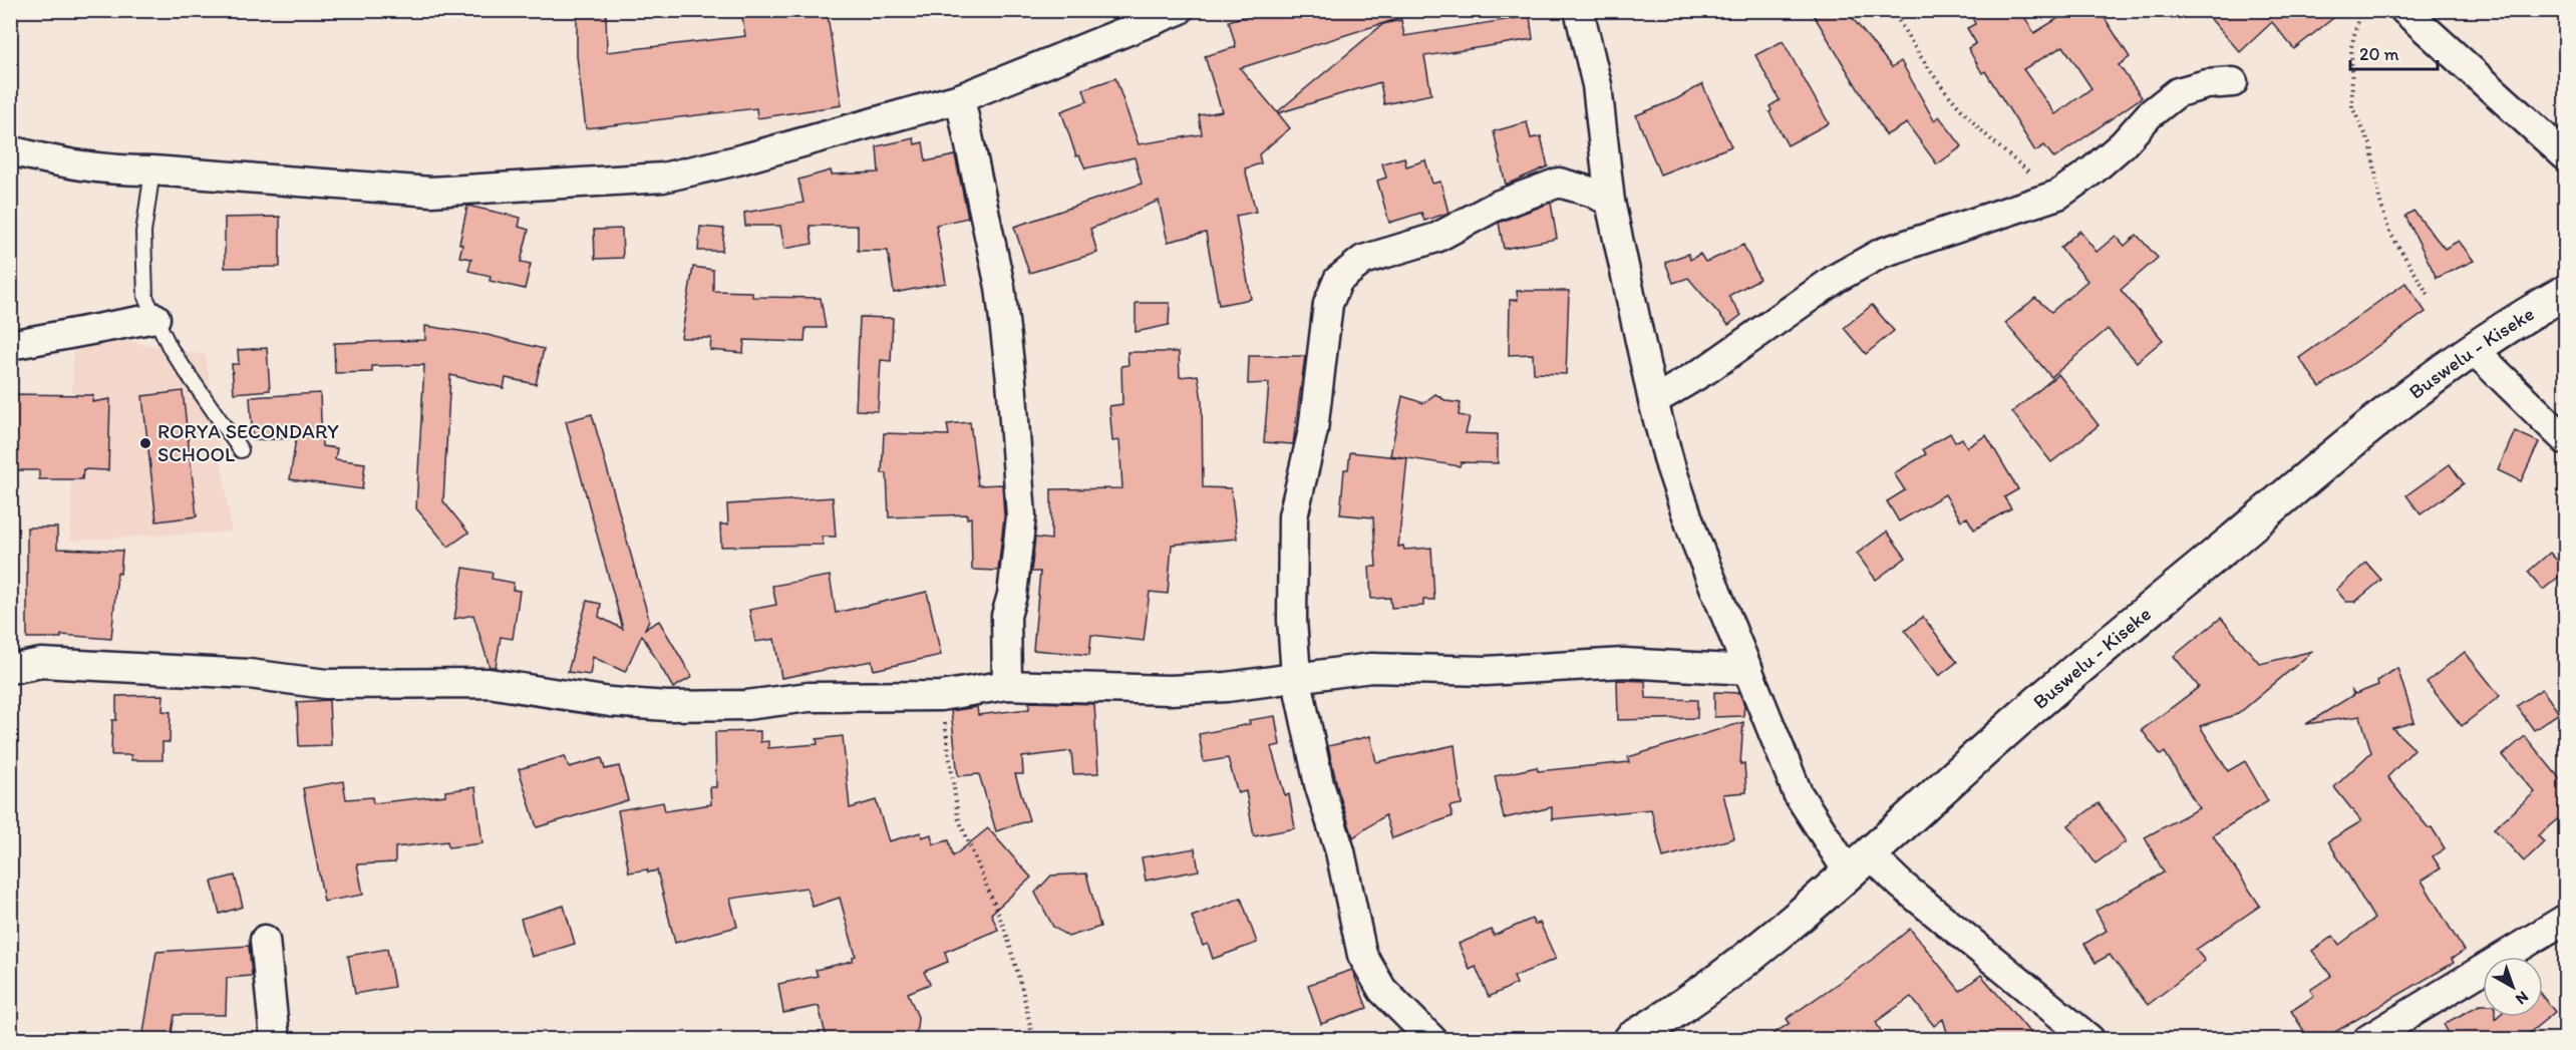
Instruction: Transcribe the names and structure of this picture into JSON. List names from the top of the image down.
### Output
{
  "streets": {
    "main road": ["Buswelu - Kiseke"]
  },
  "places": ["RORYA SECONDARY SCHOOL"],
  "scale_bar": "20 m",
  "north": "bottom right"
}
